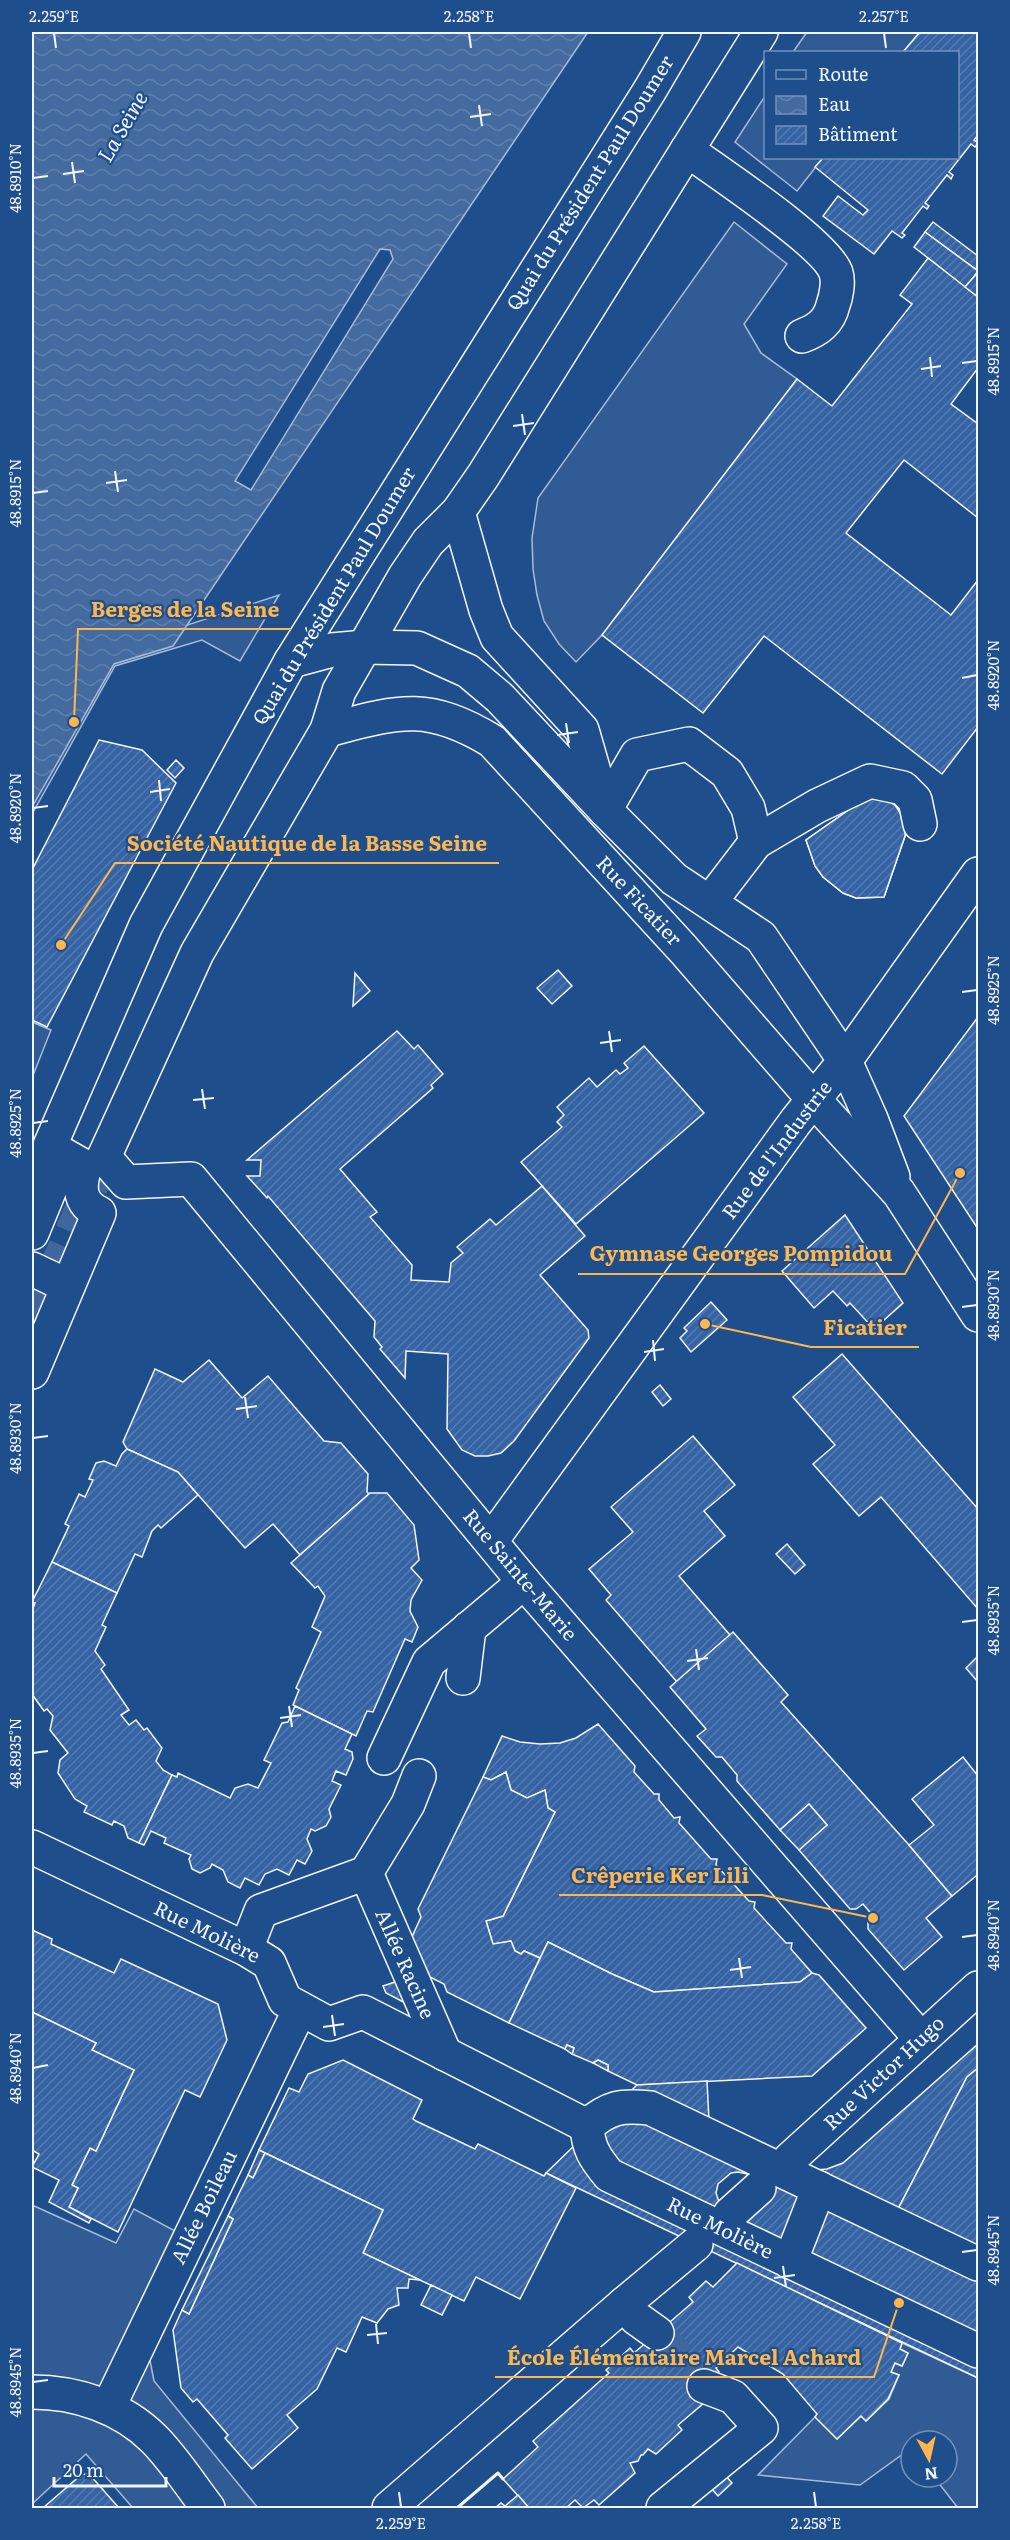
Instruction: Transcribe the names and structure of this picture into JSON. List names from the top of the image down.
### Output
{
  "streets": {
    "street": [
      "Quai du Président Paul Doumer",
      "Rue Ficatier",
      "Rue de l'Industrie",
      "Rue Sainte-Marie",
      "Rue Molière",
      "Allée Racine",
      "Rue Victor Hugo",
      "Allée Boileau"
    ]
  },
  "crossings": [
    ["Quai du Président Paul Doumer", "Rue Ficatier"],
    ["Rue Ficatier", "Rue de l'Industrie"],
    ["Rue Ficatier", "Rue Sainte-Marie"],
    ["Rue de l'Industrie", "Rue Sainte-Marie"],
    ["Rue Sainte-Marie", "Rue Victor Hugo"],
    ["Rue Molière", "Allée Racine"],
    ["Rue Molière", "Allée Boileau"]
  ],
  "water": ["La Seine"],
  "places": [
    "Berges de la Seine",
    "Société Nautique de la Basse Seine",
    "Gymnase Georges Pompidou",
    "Ficatier",
    "Crêperie Ker Lili",
    "École Élémentaire Marcel Achard"
  ],
  "legend": ["Route", "Eau", "Bâtiment"],
  "scale_bar": "20 m",
  "north": "bottom",
  "coordinates": [
    "2.259°E",
    "2.258°E",
    "2.257°E",
    "48.8910°N",
    "48.8915°N",
    "48.8920°N",
    "48.8925°N",
    "48.8930°N",
    "48.8935°N",
    "48.8940°N",
    "48.8945°N"
  ]
}
